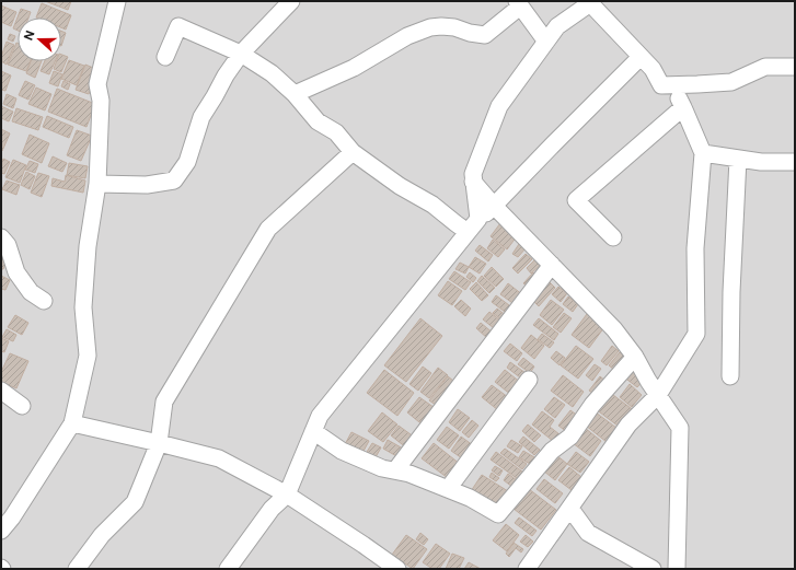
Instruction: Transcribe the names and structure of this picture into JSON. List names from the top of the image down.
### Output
{
  "north": "left"
}
